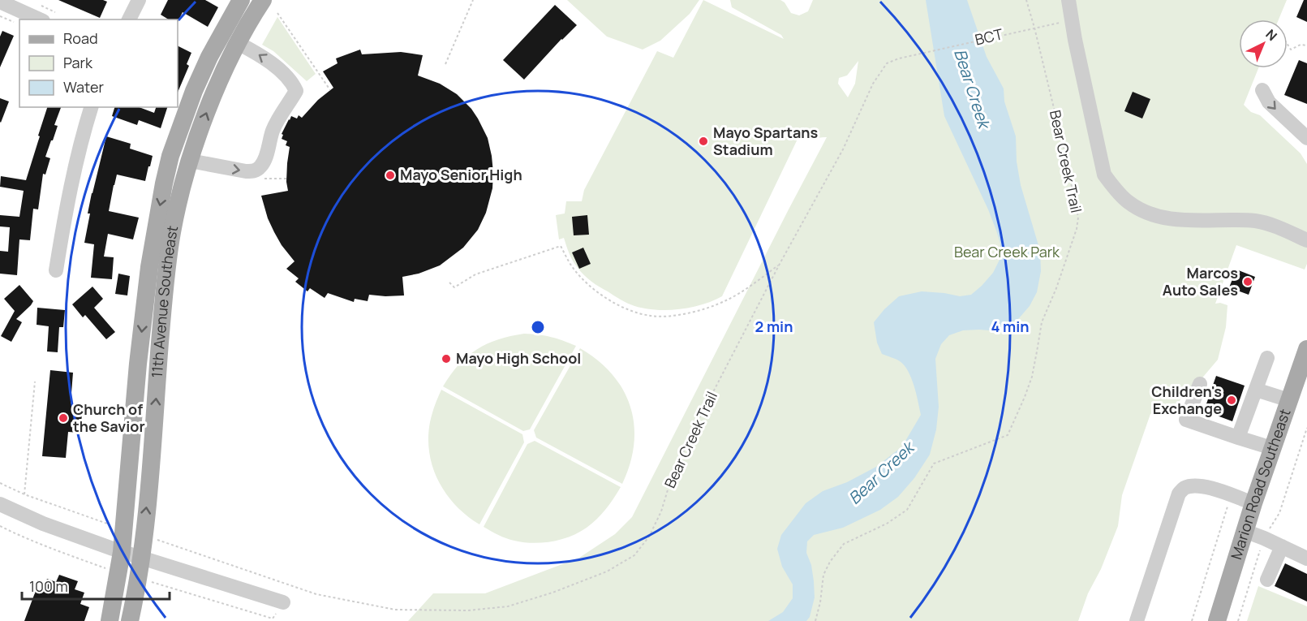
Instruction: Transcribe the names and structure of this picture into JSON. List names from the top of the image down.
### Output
{
  "streets": {
    "main road": ["11th Avenue Southeast", "Marion Road Southeast"],
    "path": ["BCT", "Bear Creek Trail"]
  },
  "crossings": [
    ["BCT", "Bear Creek Trail"]
  ],
  "water": ["Bear Creek"],
  "parks": ["Bear Creek Park"],
  "places": [
    "Mayo Spartans Stadium",
    "Mayo Senior High",
    "Marcos Auto Sales",
    "Mayo High School",
    "Children's Exchange",
    "Church of the Savior"
  ],
  "legend": ["Road", "Park", "Water"],
  "scale_bar": "100 m",
  "north": "top right",
  "rings": ["2 min", "4 min"]
}
